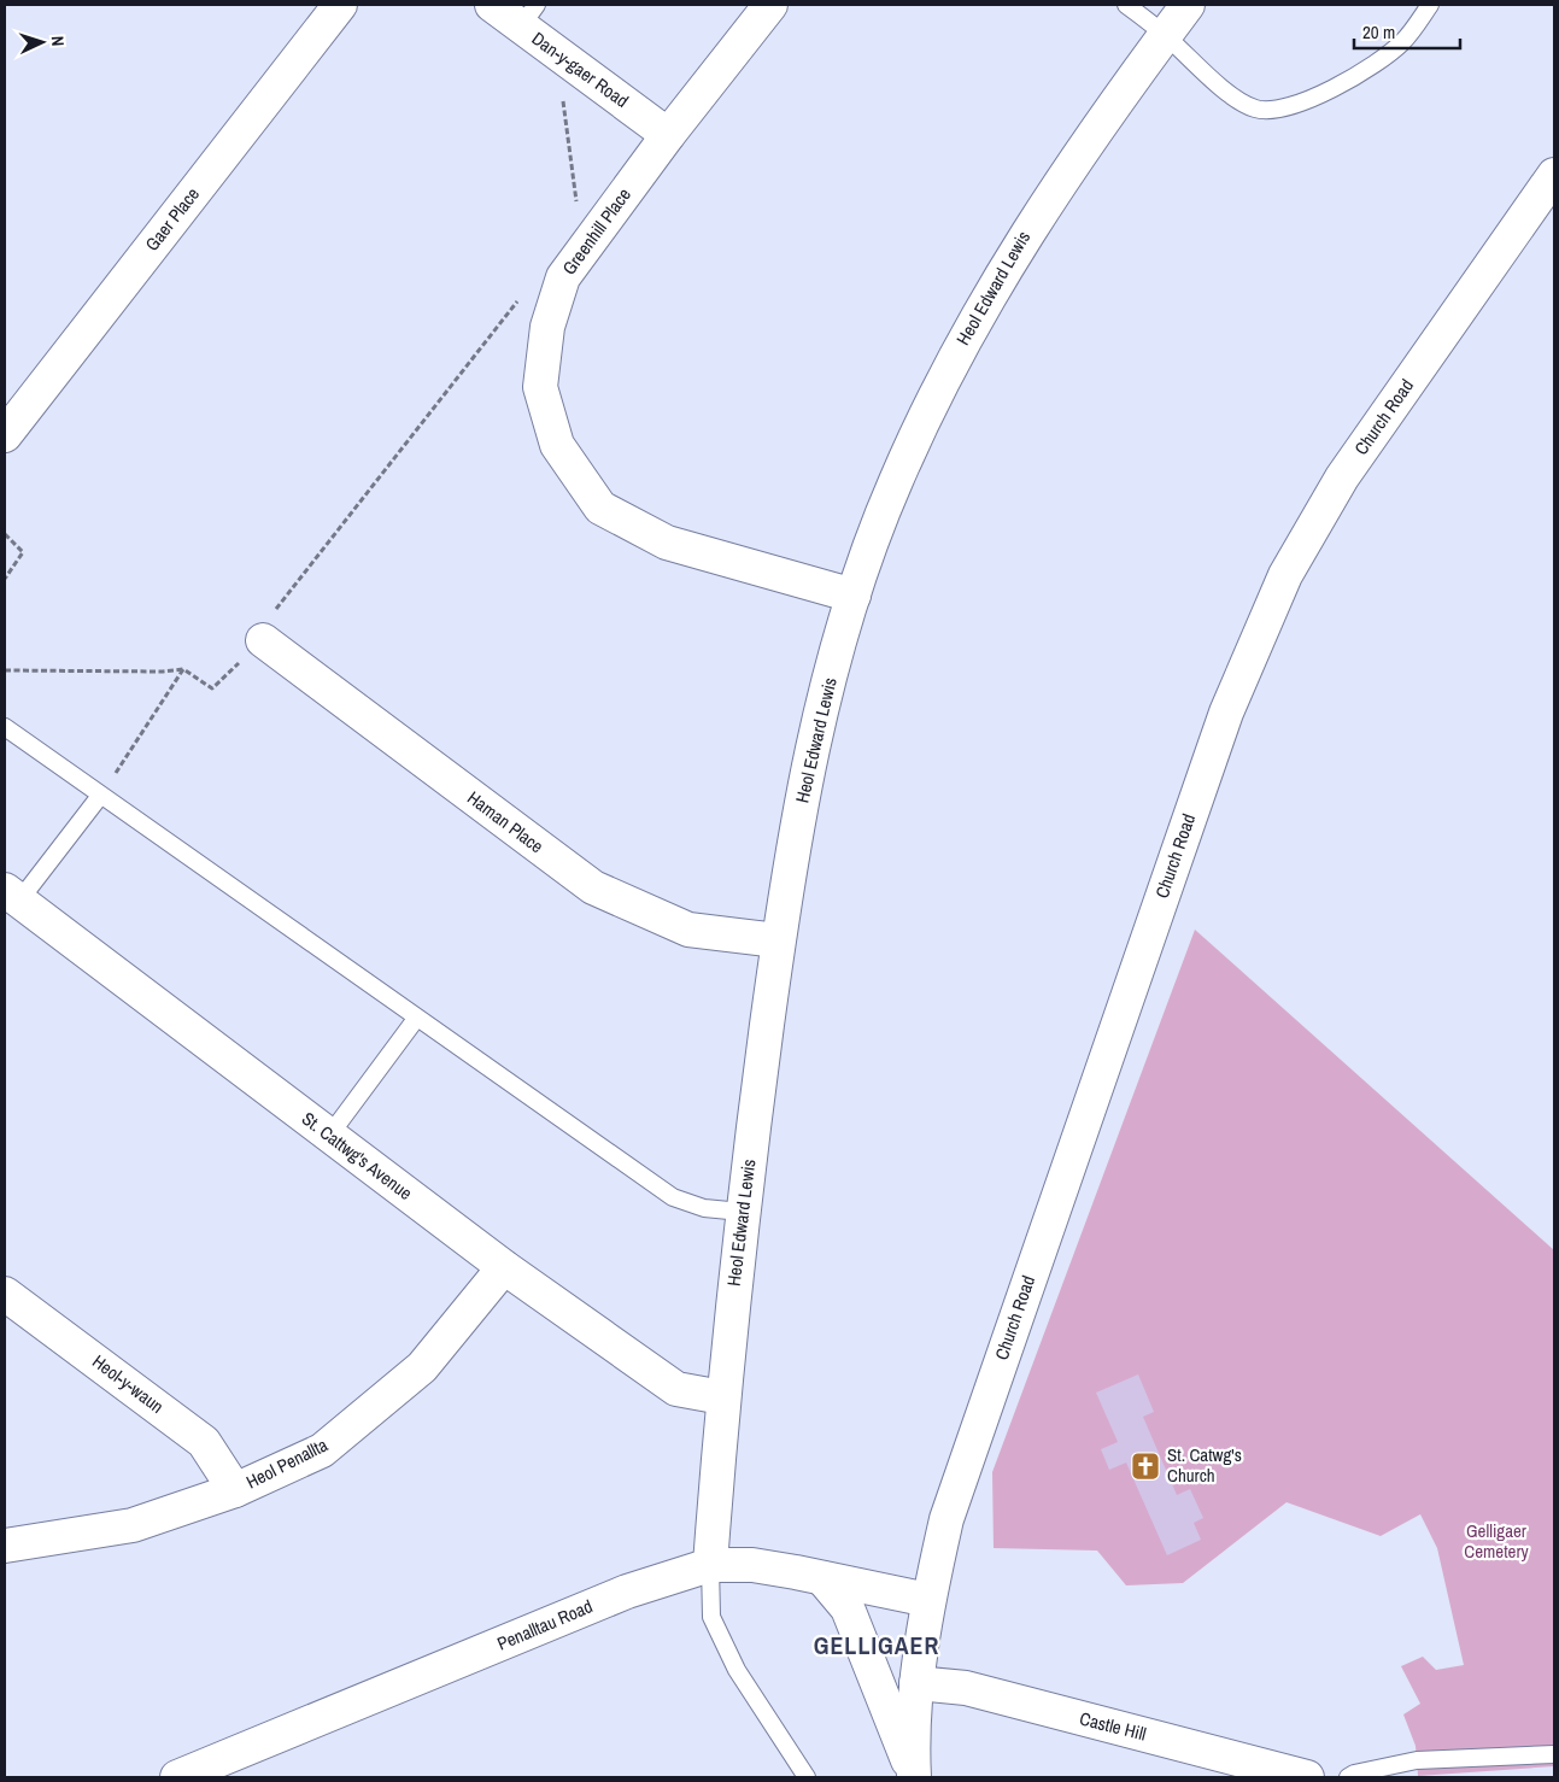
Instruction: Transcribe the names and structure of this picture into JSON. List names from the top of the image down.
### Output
{
  "streets": {
    "street": [
      "Dan-y-gaer Road",
      "Gaer Place",
      "Greenhill Place",
      "Heol Edward Lewis",
      "Church Road",
      "Haman Place",
      "St. Cattwg's Avenue",
      "Heol-y-waun",
      "Heol Penallta",
      "Penalltau Road",
      "Castle Hill"
    ]
  },
  "crossings": [
    ["Dan-y-gaer Road", "Greenhill Place"],
    ["Greenhill Place", "Heol Edward Lewis"],
    ["Heol Edward Lewis", "Haman Place"],
    ["Heol Edward Lewis", "St. Cattwg's Avenue"],
    ["Heol Edward Lewis", "Penalltau Road"],
    ["Church Road", "Penalltau Road"],
    ["Church Road", "Castle Hill"],
    ["St. Cattwg's Avenue", "Heol Penallta"],
    ["Heol-y-waun", "Heol Penallta"]
  ],
  "districts": ["GELLIGAER"],
  "parks": ["Gelligaer Cemetery"],
  "places": {
    "church": ["St. Catwg's Church"]
  },
  "scale_bar": "20 m",
  "north": "right"
}
